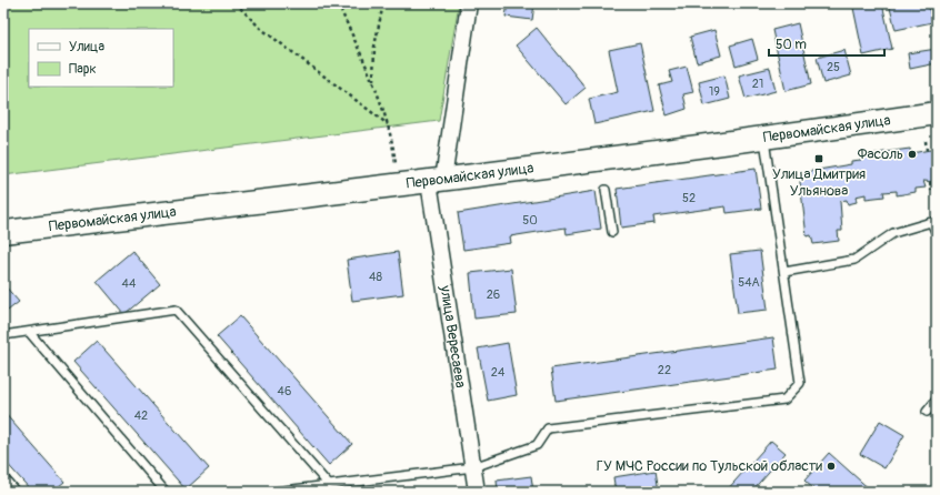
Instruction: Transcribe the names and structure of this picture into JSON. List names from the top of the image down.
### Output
{
  "streets": {
    "main road": ["Первомайская улица"],
    "street": ["улица Вересаева"]
  },
  "crossings": [
    ["Первомайская улица", "улица Вересаева"]
  ],
  "places": {
    "other": ["Фасоль", "ГУ МЧС России по Тульской области"],
    "transit": ["Улица Дмитрия Ульянова"]
  },
  "house_numbers": [
    "25",
    "21",
    "19",
    "52",
    "50",
    "48",
    "54А",
    "44",
    "26",
    "22",
    "24",
    "46",
    "42"
  ],
  "legend": ["Улица", "Парк"],
  "scale_bar": "50 m"
}
